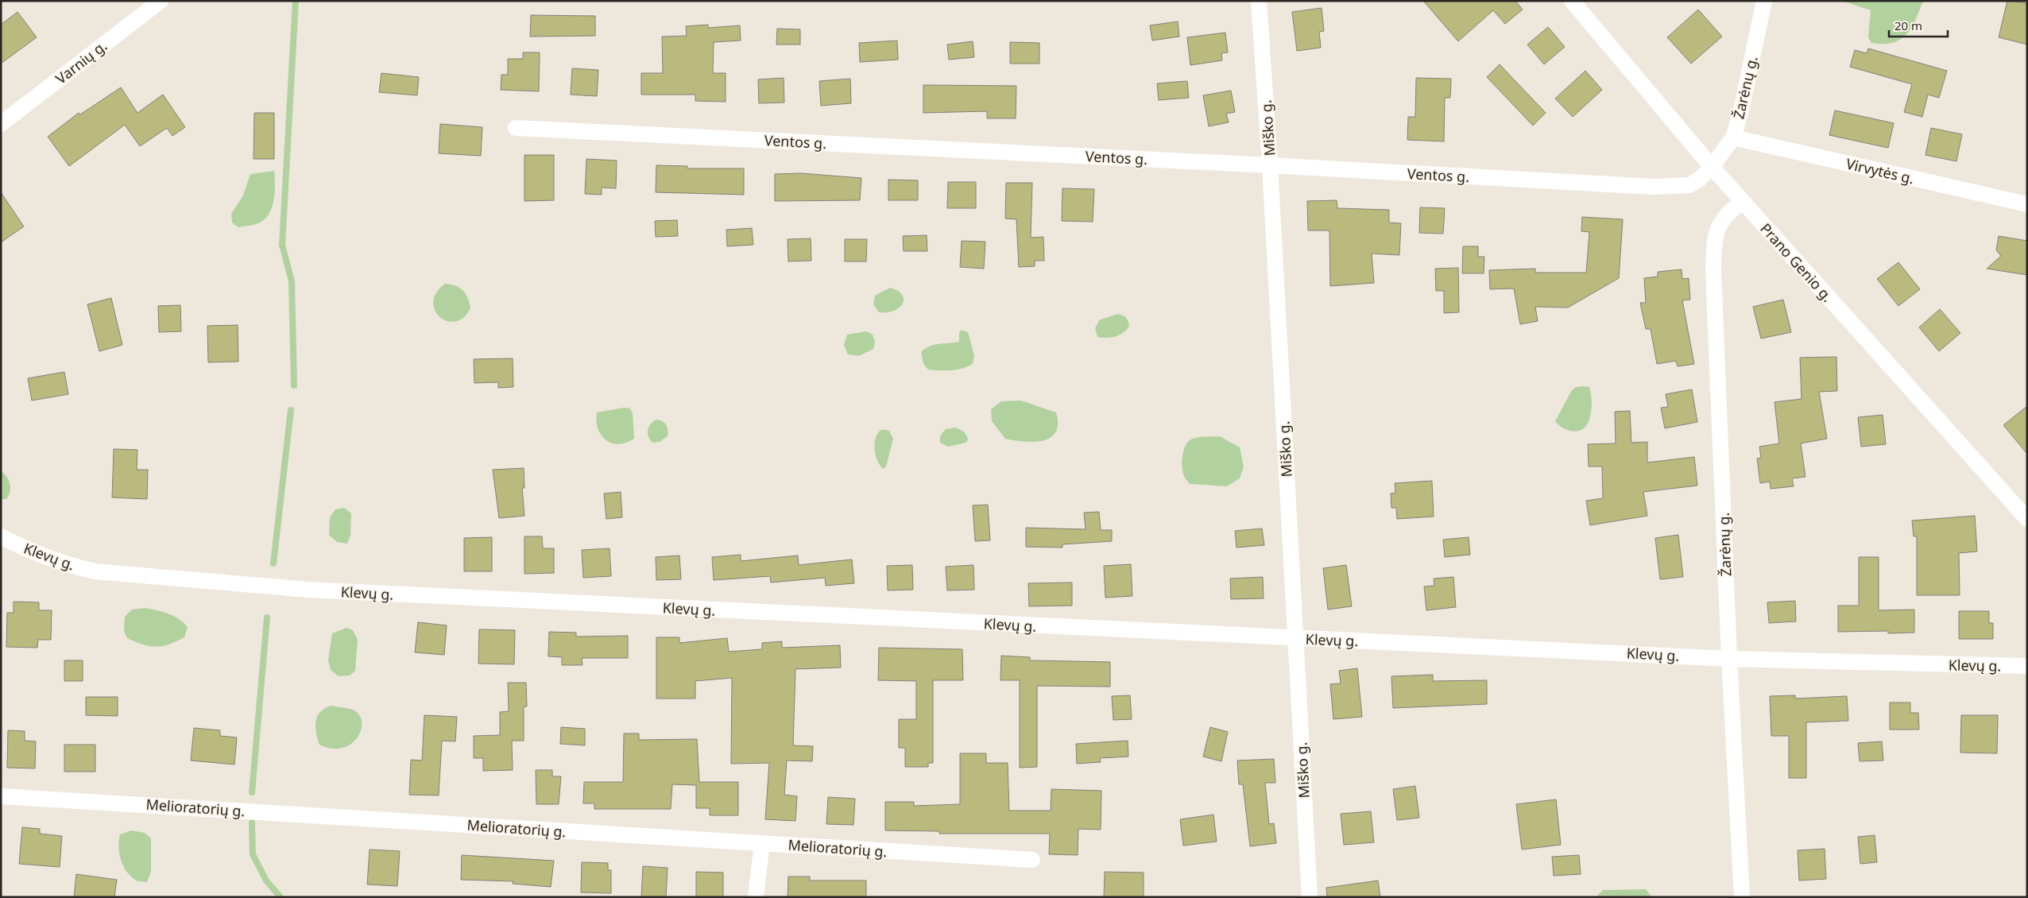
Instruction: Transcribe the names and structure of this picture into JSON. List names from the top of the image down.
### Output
{
  "streets": {
    "street": [
      "Varnių g.",
      "Žarėnų g.",
      "Miško g.",
      "Ventos g.",
      "Virvytės g.",
      "Prano Genio g.",
      "Klevų g.",
      "Melioratorių g."
    ]
  },
  "crossings": [
    ["Žarėnų g.", "Ventos g."],
    ["Žarėnų g.", "Virvytės g."],
    ["Žarėnų g.", "Prano Genio g."],
    ["Žarėnų g.", "Klevų g."],
    ["Miško g.", "Ventos g."],
    ["Miško g.", "Klevų g."],
    ["Ventos g.", "Prano Genio g."]
  ],
  "scale_bar": "20 m"
}
